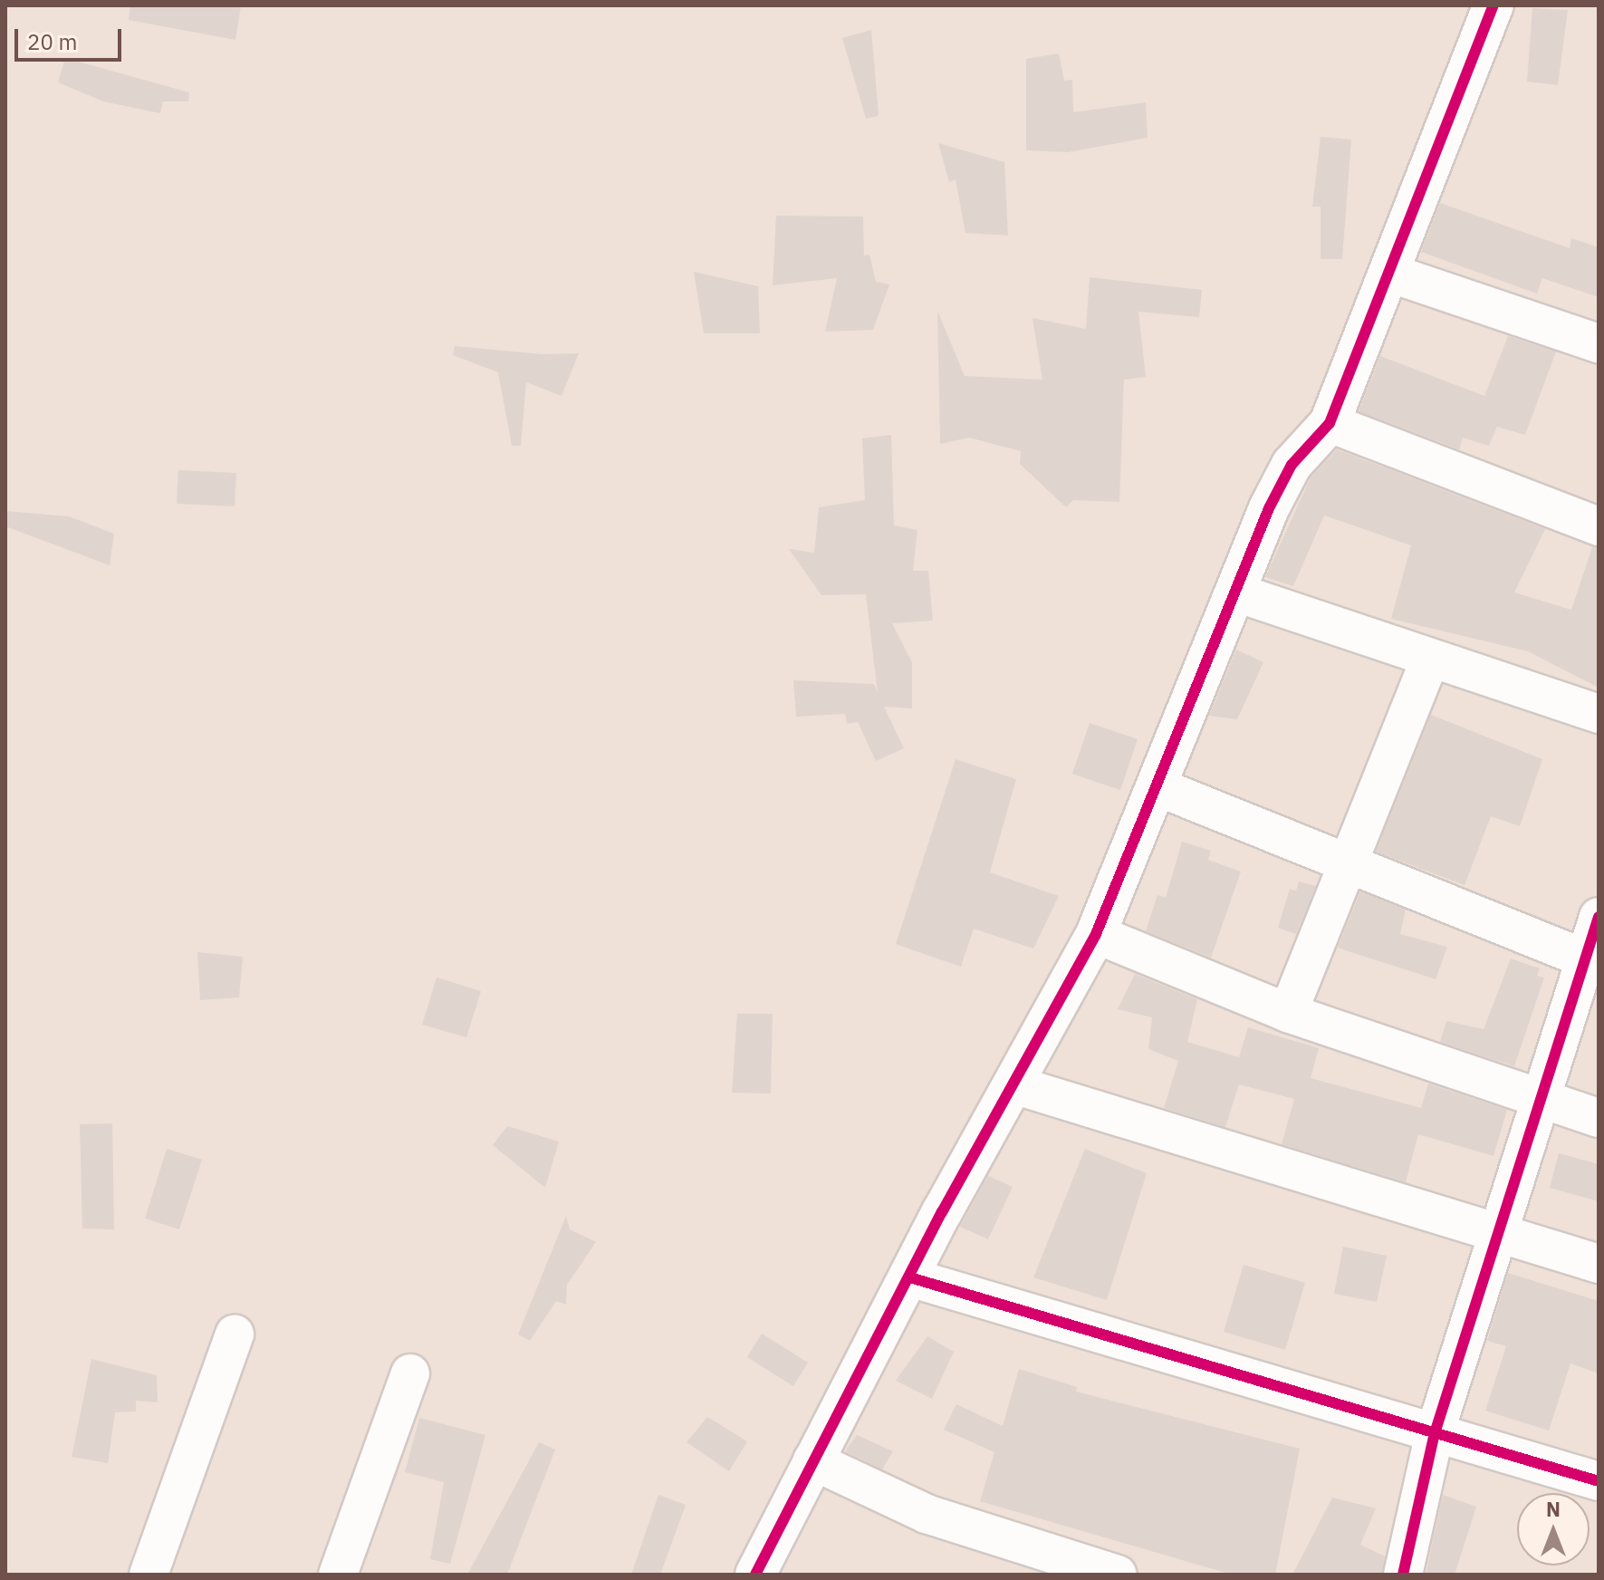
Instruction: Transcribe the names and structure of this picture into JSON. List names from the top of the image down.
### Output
{
  "scale_bar": "20 m",
  "north": "top"
}
